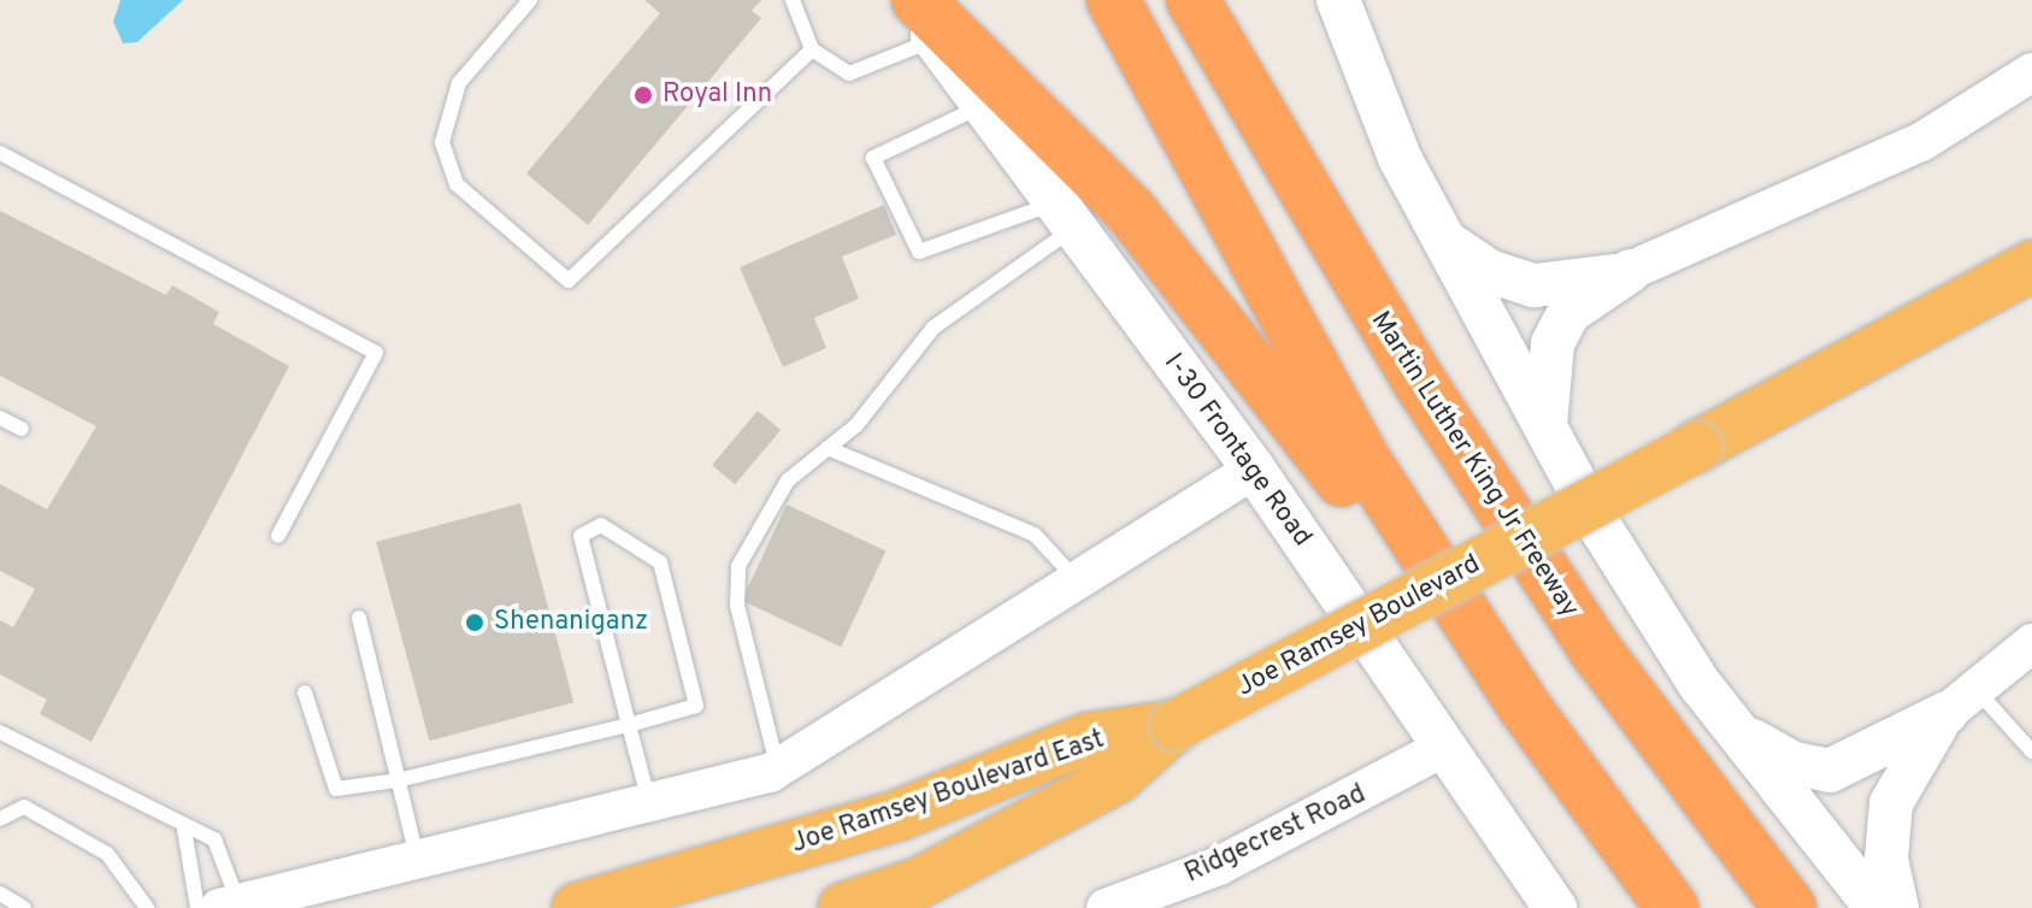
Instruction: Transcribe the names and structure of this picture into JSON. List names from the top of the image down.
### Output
{
  "streets": {
    "highway": ["Martin Luther King Jr Freeway", "Joe Ramsey Boulevard", "Joe Ramsey Boulevard East"],
    "main road": ["I-30 Frontage Road"],
    "street": ["Ridgecrest Road"]
  },
  "crossings": [
    ["I-30 Frontage Road", "Ridgecrest Road"],
    ["Joe Ramsey Boulevard", "Joe Ramsey Boulevard East"]
  ],
  "places": ["Royal Inn", "Shenaniganz"]
}
